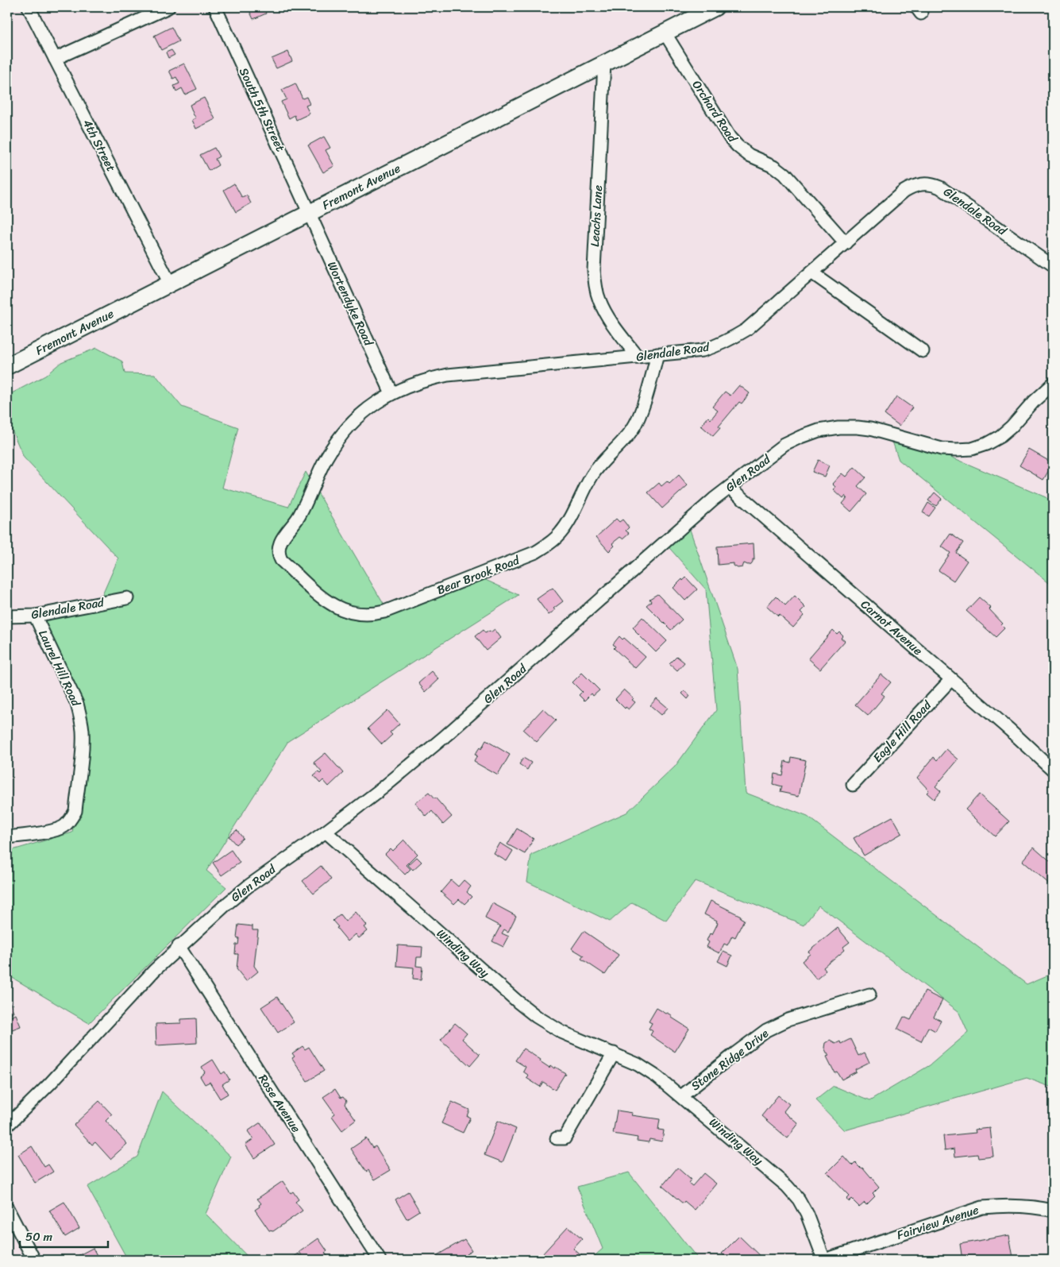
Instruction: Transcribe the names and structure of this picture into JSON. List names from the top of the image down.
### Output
{
  "streets": {
    "street": [
      "South 5th Street",
      "Orchard Road",
      "4th Street",
      "Fremont Avenue",
      "Glendale Road",
      "Leachs Lane",
      "Wortendyke Road",
      "Glen Road",
      "Bear Brook Road",
      "Carnot Avenue",
      "Laurel Hill Road",
      "Eagle Hill Road",
      "Winding Way",
      "Stone Ridge Drive",
      "Rose Avenue",
      "Fairview Avenue"
    ]
  },
  "crossings": [
    ["South 5th Street", "Fremont Avenue"],
    ["South 5th Street", "Wortendyke Road"],
    ["Orchard Road", "Fremont Avenue"],
    ["Orchard Road", "Glendale Road"],
    ["4th Street", "Fremont Avenue"],
    ["Fremont Avenue", "Leachs Lane"],
    ["Fremont Avenue", "Wortendyke Road"],
    ["Glendale Road", "Leachs Lane"],
    ["Glendale Road", "Wortendyke Road"],
    ["Glendale Road", "Bear Brook Road"],
    ["Glendale Road", "Laurel Hill Road"],
    ["Glen Road", "Carnot Avenue"],
    ["Glen Road", "Winding Way"],
    ["Glen Road", "Rose Avenue"],
    ["Carnot Avenue", "Eagle Hill Road"],
    ["Winding Way", "Stone Ridge Drive"],
    ["Winding Way", "Fairview Avenue"]
  ],
  "scale_bar": "50 m"
}
